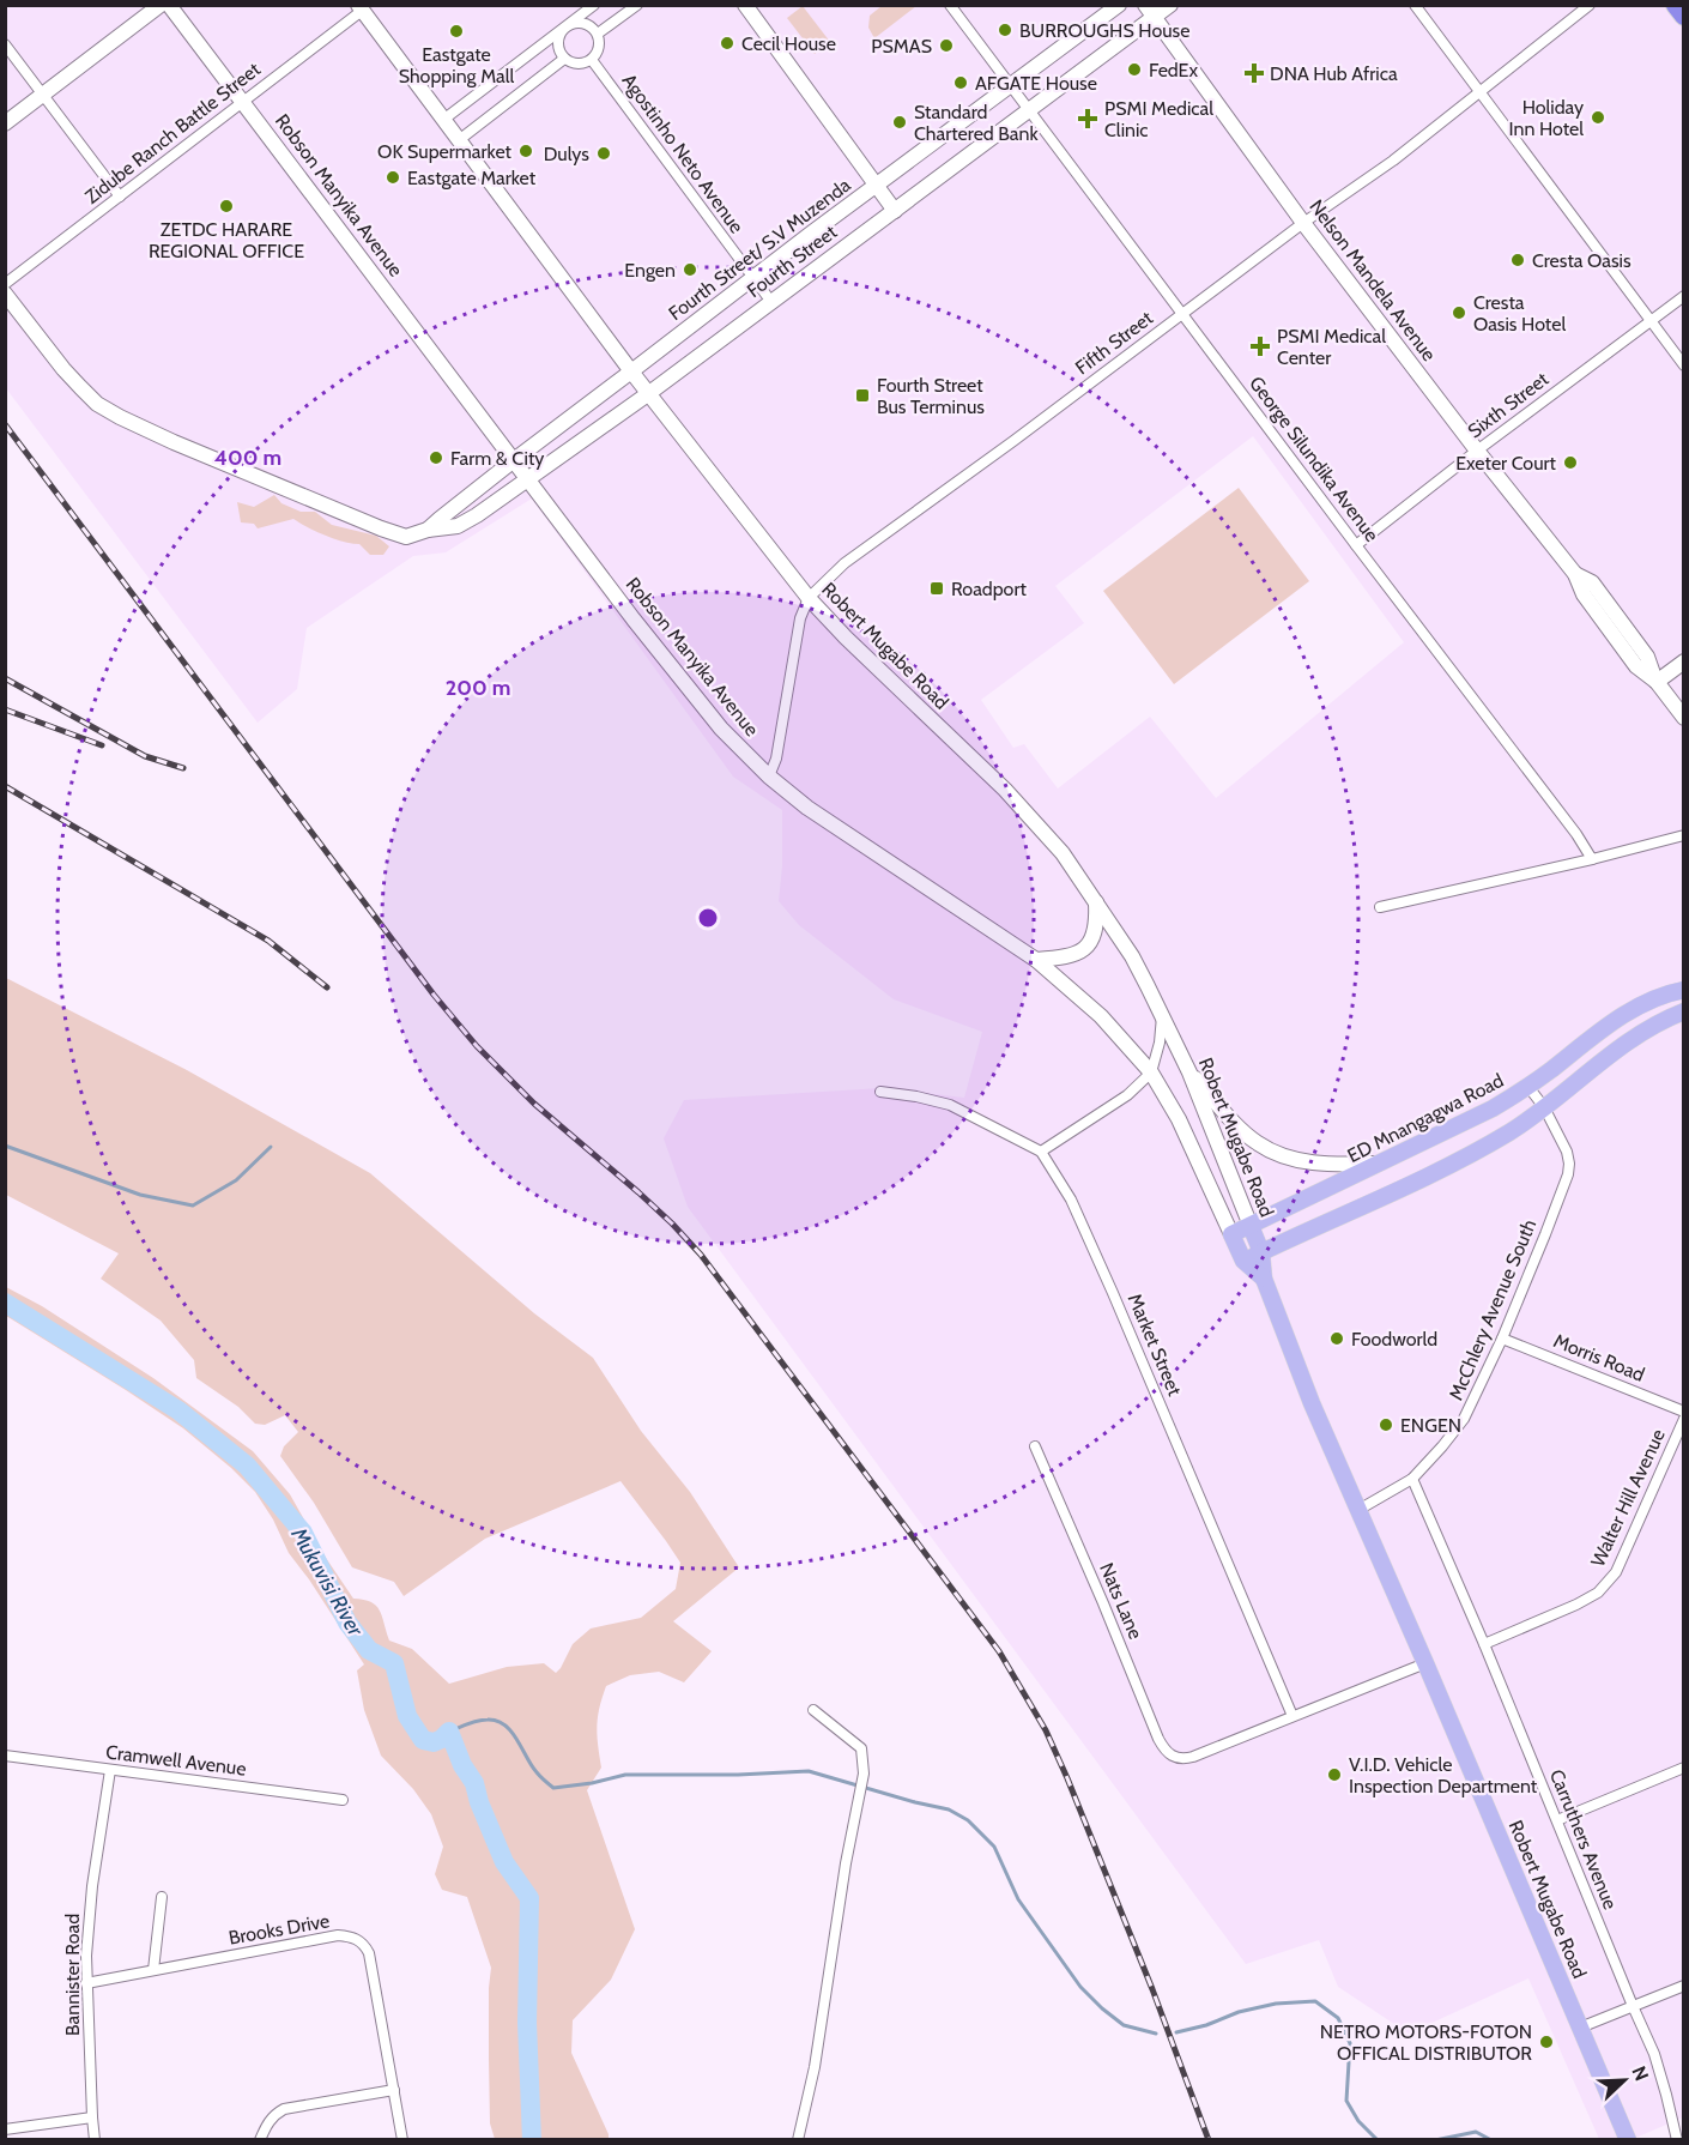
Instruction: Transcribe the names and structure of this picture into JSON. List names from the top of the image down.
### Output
{
  "streets": {
    "main road": [
      "Robson Manyika Avenue",
      "Fourth Street/ S.V Muzenda",
      "Fourth Street",
      "Nelson Mandela Avenue",
      "Robert Mugabe Road",
      "ED Mnangagwa Road"
    ],
    "street": [
      "Zidube Ranch Battle Street",
      "Agostinho Neto Avenue",
      "Fifth Street",
      "Sixth Street",
      "George Silundika Avenue",
      "McChlery Avenue South",
      "Market Street",
      "Morris Road",
      "Walter Hill Avenue",
      "Nats Lane",
      "Cramwell Avenue",
      "Carruthers Avenue",
      "Brooks Drive",
      "Bannister Road"
    ]
  },
  "crossings": [
    ["Zidube Ranch Battle Street", "Robson Manyika Avenue"],
    ["Zidube Ranch Battle Street", "Robert Mugabe Road"],
    ["Agostinho Neto Avenue", "Fourth Street/ S.V Muzenda"],
    ["Agostinho Neto Avenue", "Fourth Street"],
    ["Robson Manyika Avenue", "Fourth Street/ S.V Muzenda"],
    ["Robson Manyika Avenue", "Fourth Street"],
    ["Robson Manyika Avenue", "Fifth Street"],
    ["Robson Manyika Avenue", "Robert Mugabe Road"],
    ["Robson Manyika Avenue", "ED Mnangagwa Road"],
    ["Fourth Street/ S.V Muzenda", "Fourth Street"],
    ["Fourth Street/ S.V Muzenda", "George Silundika Avenue"],
    ["Fourth Street/ S.V Muzenda", "Robert Mugabe Road"],
    ["Fourth Street", "Nelson Mandela Avenue"],
    ["Fourth Street", "George Silundika Avenue"],
    ["Fourth Street", "Robert Mugabe Road"],
    ["Nelson Mandela Avenue", "Fifth Street"],
    ["Nelson Mandela Avenue", "Sixth Street"],
    ["Fifth Street", "George Silundika Avenue"],
    ["Fifth Street", "Robert Mugabe Road"],
    ["Sixth Street", "George Silundika Avenue"],
    ["Robert Mugabe Road", "ED Mnangagwa Road"],
    ["Robert Mugabe Road", "McChlery Avenue South"],
    ["ED Mnangagwa Road", "McChlery Avenue South"],
    ["McChlery Avenue South", "Morris Road"],
    ["McChlery Avenue South", "Carruthers Avenue"],
    ["Market Street", "Nats Lane"],
    ["Walter Hill Avenue", "Carruthers Avenue"],
    ["Cramwell Avenue", "Bannister Road"],
    ["Brooks Drive", "Bannister Road"]
  ],
  "water": ["Mukuvisi River"],
  "places": {
    "other": [
      "BURROUGHS House",
      "Eastgate Shopping Mall",
      "Cecil House",
      "PSMAS",
      "FedEx",
      "AFGATE House",
      "Holiday Inn Hotel",
      "Standard Chartered Bank",
      "OK Supermarket",
      "Dulys",
      "Eastgate Market",
      "ZETDC HARARE REGIONAL OFFICE",
      "Cresta Oasis",
      "Engen",
      "Cresta Oasis Hotel",
      "Farm & City",
      "Exeter Court",
      "Foodworld",
      "ENGEN",
      "V.I.D. Vehicle Inspection Department",
      "NETRO MOTORS-FOTON OFFICAL DISTRIBUTOR"
    ],
    "health": ["DNA Hub Africa", "PSMI Medical Clinic", "PSMI Medical Center"],
    "transit": ["Fourth Street Bus Terminus", "Roadport"]
  },
  "north": "top right",
  "rings": ["400 m", "200 m"]
}
